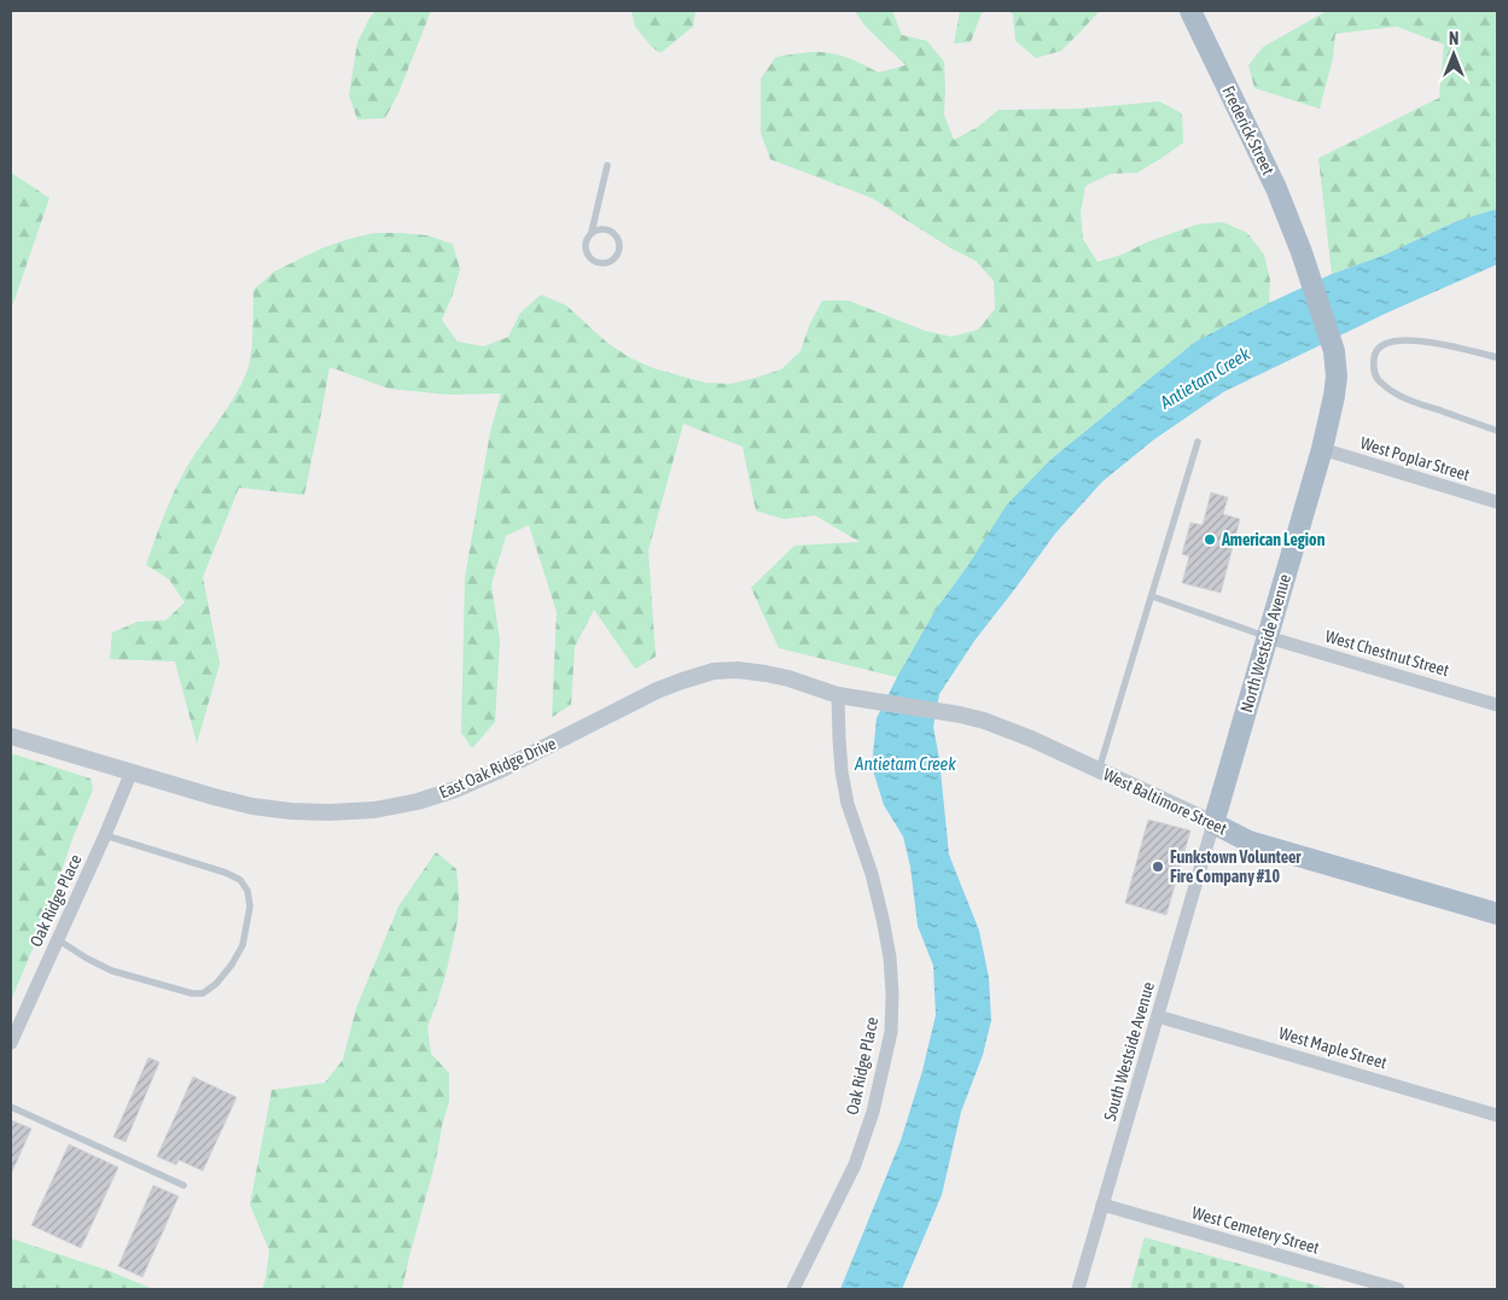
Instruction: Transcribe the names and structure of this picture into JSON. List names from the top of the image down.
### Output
{
  "streets": {
    "main road": ["Frederick Street", "North Westside Avenue", "West Baltimore Street"],
    "street": [
      "West Poplar Street",
      "West Chestnut Street",
      "East Oak Ridge Drive",
      "Oak Ridge Place",
      "West Maple Street",
      "South Westside Avenue",
      "West Cemetery Street"
    ]
  },
  "crossings": [
    ["Frederick Street", "North Westside Avenue"],
    ["West Poplar Street", "North Westside Avenue"],
    ["North Westside Avenue", "West Chestnut Street"],
    ["North Westside Avenue", "West Baltimore Street"],
    ["North Westside Avenue", "South Westside Avenue"],
    ["East Oak Ridge Drive", "West Baltimore Street"],
    ["East Oak Ridge Drive", "Oak Ridge Place"],
    ["West Baltimore Street", "South Westside Avenue"],
    ["West Maple Street", "South Westside Avenue"],
    ["South Westside Avenue", "West Cemetery Street"]
  ],
  "water": ["Antietam Creek"],
  "places": ["American Legion", "Funkstown Volunteer Fire Company #10"],
  "north": "top"
}
